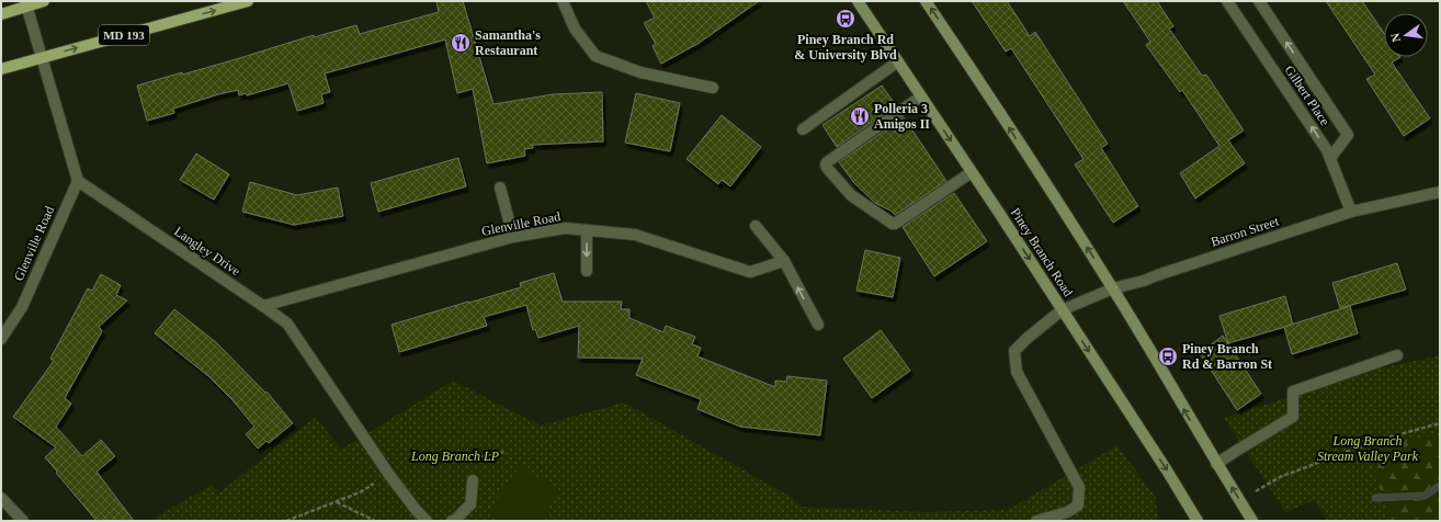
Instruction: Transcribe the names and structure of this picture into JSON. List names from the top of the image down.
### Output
{
  "streets": {
    "main road": ["MD 193", "Piney Branch Road"],
    "street": [
      "Gilbert Place",
      "Glenville Road",
      "Barron Street",
      "Langley Drive"
    ]
  },
  "crossings": [
    ["Gilbert Place", "Barron Street"],
    ["Glenville Road", "Langley Drive"],
    ["Barron Street", "Piney Branch Road"]
  ],
  "one_way": ["Gilbert Place"],
  "parks": ["Long Branch Stream Valley Park", "Long Branch LP"],
  "places": {
    "bus stop": ["Piney Branch Rd & University Blvd", "Piney Branch Rd & Barron St"],
    "restaurant": ["Samantha's Restaurant", "Polleria 3 Amigos II"]
  },
  "north": "left"
}
